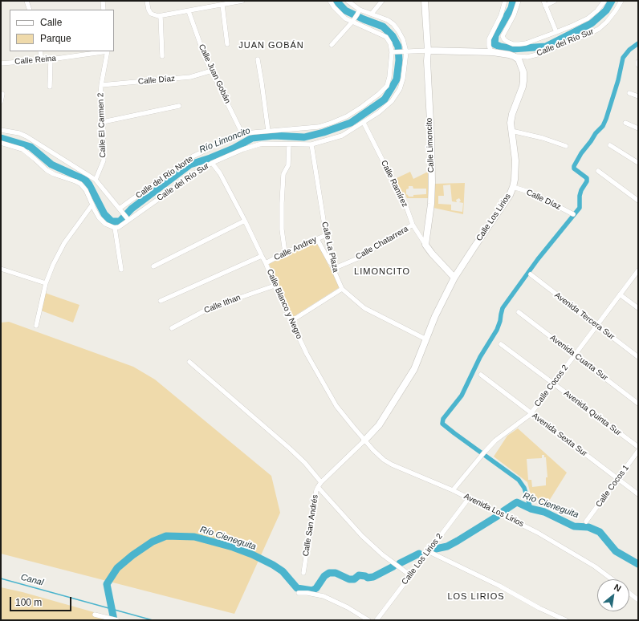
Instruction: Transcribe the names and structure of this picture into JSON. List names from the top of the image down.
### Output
{
  "streets": {
    "street": [
      "Calle del Río Sur",
      "Calle Reina",
      "Calle Juan Gobán",
      "Calle Díaz",
      "Calle El Carmen 2",
      "Calle Limoncito",
      "Calle del Río Norte",
      "Calle Ramírez",
      "Calle Los Lirios",
      "Calle Chatarrera",
      "Calle La Plaza",
      "Calle Andrey",
      "Calle Ithan",
      "Calle Blanco y Negro",
      "Avenida Tercera Sur",
      "Avenida Cuarta Sur",
      "Calle Cocos 2",
      "Avenida Quinta Sur",
      "Avenida Sexta Sur",
      "Calle Cocos 1",
      "Avenida Los Lirios",
      "Calle San Andrés",
      "Calle Los Lirios 2"
    ]
  },
  "crossings": [
    ["Calle del Río Sur", "Calle Ramírez"],
    ["Calle del Río Sur", "Calle Los Lirios"],
    ["Calle del Río Sur", "Calle La Plaza"],
    ["Calle del Río Sur", "Calle Blanco y Negro"],
    ["Calle Juan Gobán", "Calle Díaz"],
    ["Calle Juan Gobán", "Calle del Río Norte"],
    ["Calle Díaz", "Calle El Carmen 2"],
    ["Calle Díaz", "Calle Los Lirios"],
    ["Calle Limoncito", "Calle Ramírez"],
    ["Calle Ramírez", "Calle Chatarrera"],
    ["Calle Los Lirios", "Calle La Plaza"],
    ["Calle Los Lirios", "Calle Blanco y Negro"],
    ["Calle Los Lirios", "Avenida Los Lirios"],
    ["Calle Los Lirios", "Calle San Andrés"],
    ["Calle Chatarrera", "Calle La Plaza"],
    ["Calle La Plaza", "Calle Andrey"],
    ["Calle Andrey", "Calle Blanco y Negro"],
    ["Calle Ithan", "Calle Blanco y Negro"],
    ["Calle Blanco y Negro", "Avenida Los Lirios"],
    ["Calle Blanco y Negro", "Calle San Andrés"],
    ["Avenida Tercera Sur", "Calle Cocos 2"],
    ["Avenida Cuarta Sur", "Calle Cocos 2"],
    ["Calle Cocos 2", "Avenida Quinta Sur"],
    ["Calle Cocos 2", "Avenida Sexta Sur"],
    ["Calle Cocos 2", "Avenida Los Lirios"],
    ["Avenida Sexta Sur", "Calle Cocos 1"],
    ["Avenida Los Lirios", "Calle San Andrés"],
    ["Avenida Los Lirios", "Calle Los Lirios 2"]
  ],
  "districts": ["JUAN GOBÁN", "LIMONCITO", "LOS LIRIOS"],
  "water": ["Río Limoncito", "Río Cieneguita", "Canal"],
  "legend": ["Calle", "Parque"],
  "scale_bar": "100 m",
  "north": "top right"
}
